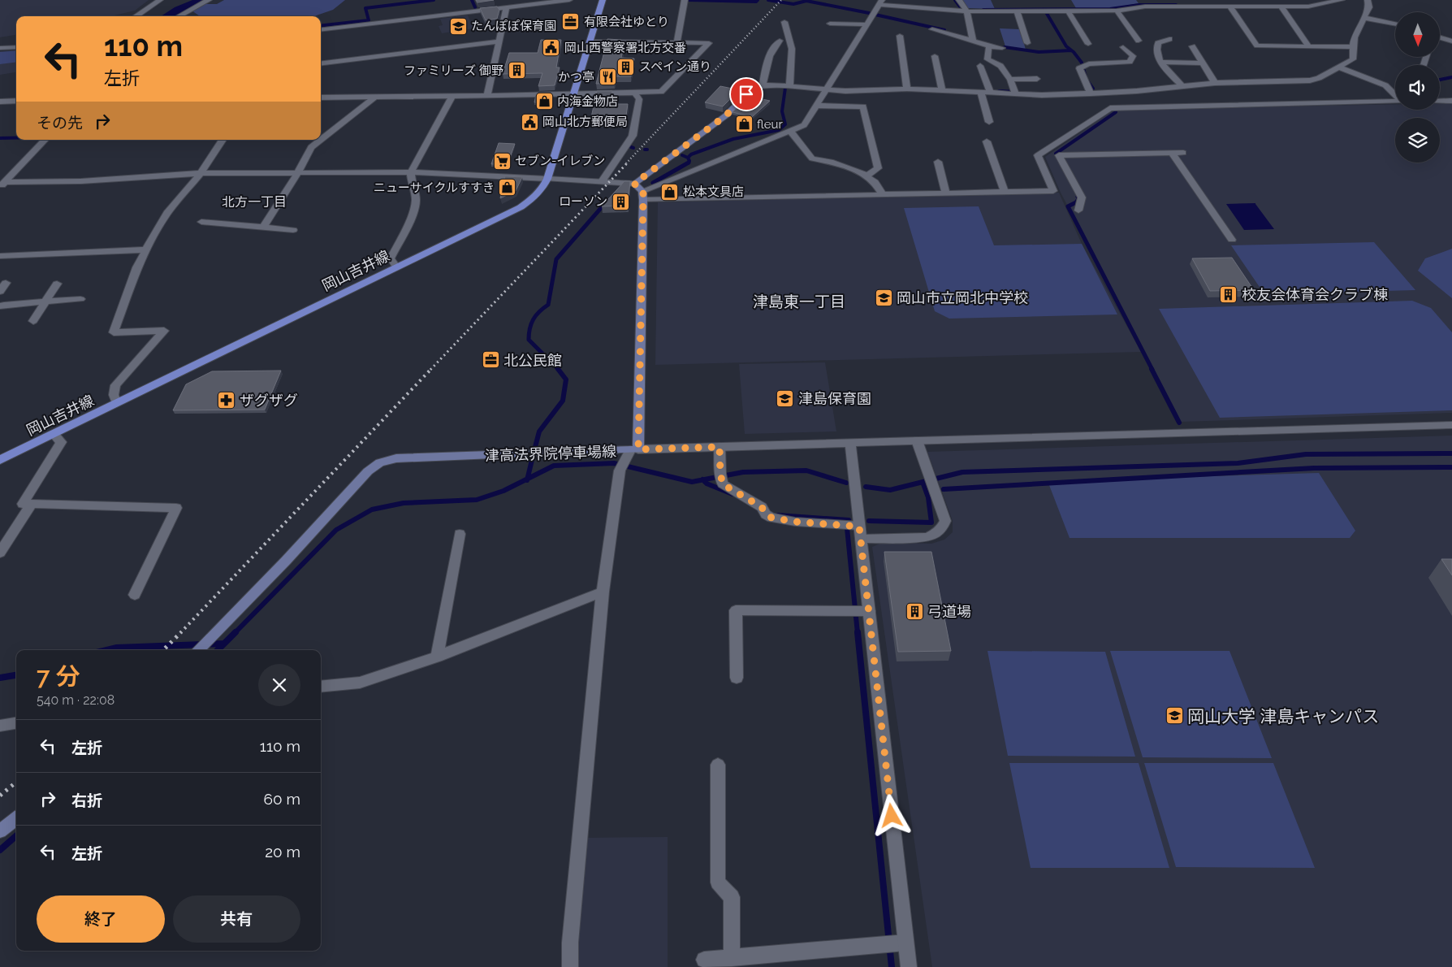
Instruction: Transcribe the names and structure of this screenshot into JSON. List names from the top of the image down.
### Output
{
  "streets": {
    "main road": ["岡山吉井線", "津高法界院停車場線"]
  },
  "districts": ["北方一丁目", "津島東一丁目"],
  "places": {
    "office": ["有限会社ゆとり", "北公民館"],
    "school or university": [
      "たんぽぽ保育園",
      "岡山市立岡北中学校",
      "津島保育園",
      "岡山大学 津島キャンパス"
    ],
    "public building": ["岡山西警察署北方交番", "岡山北方郵便局"],
    "building": [
      "スペイン通り",
      "ファミリーズ 御野",
      "ローソン",
      "校友会体育会クラブ棟",
      "弓道場"
    ],
    "restaurant": ["かつ亭"],
    "shop": [
      "内海金物店",
      "fleur",
      "ニューサイクルすすき",
      "松本文具店"
    ],
    "supermarket": ["セブン-イレブン"],
    "pharmacy": ["ザグザグ"]
  },
  "north": "bottom",
  "page": {
    "turn": ["110 m", "左折"],
    "then": "その先",
    "heading": ["7 分", "540 m · 22:08"],
    "list": [
      {
        "name": "左折",
        "value": "110 m"
      },
      {
        "name": "右折",
        "value": "60 m"
      },
      {
        "name": "左折",
        "value": "20 m"
      }
    ],
    "buttons": ["終了", "共有"]
  }
}
